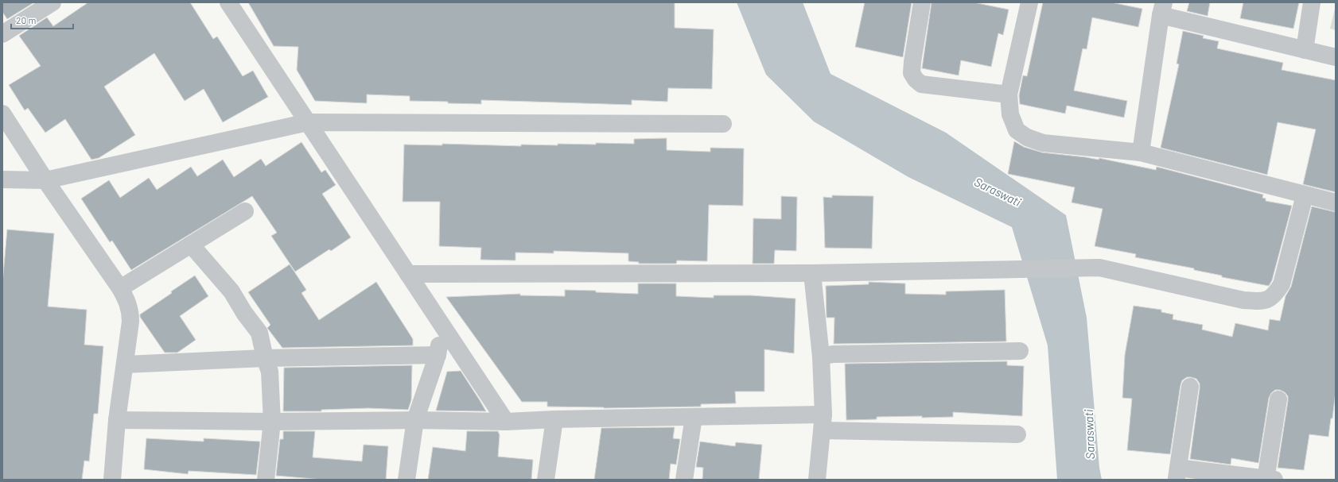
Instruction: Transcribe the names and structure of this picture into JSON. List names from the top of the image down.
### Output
{
  "water": ["Saraswati"],
  "scale_bar": "20 m"
}
